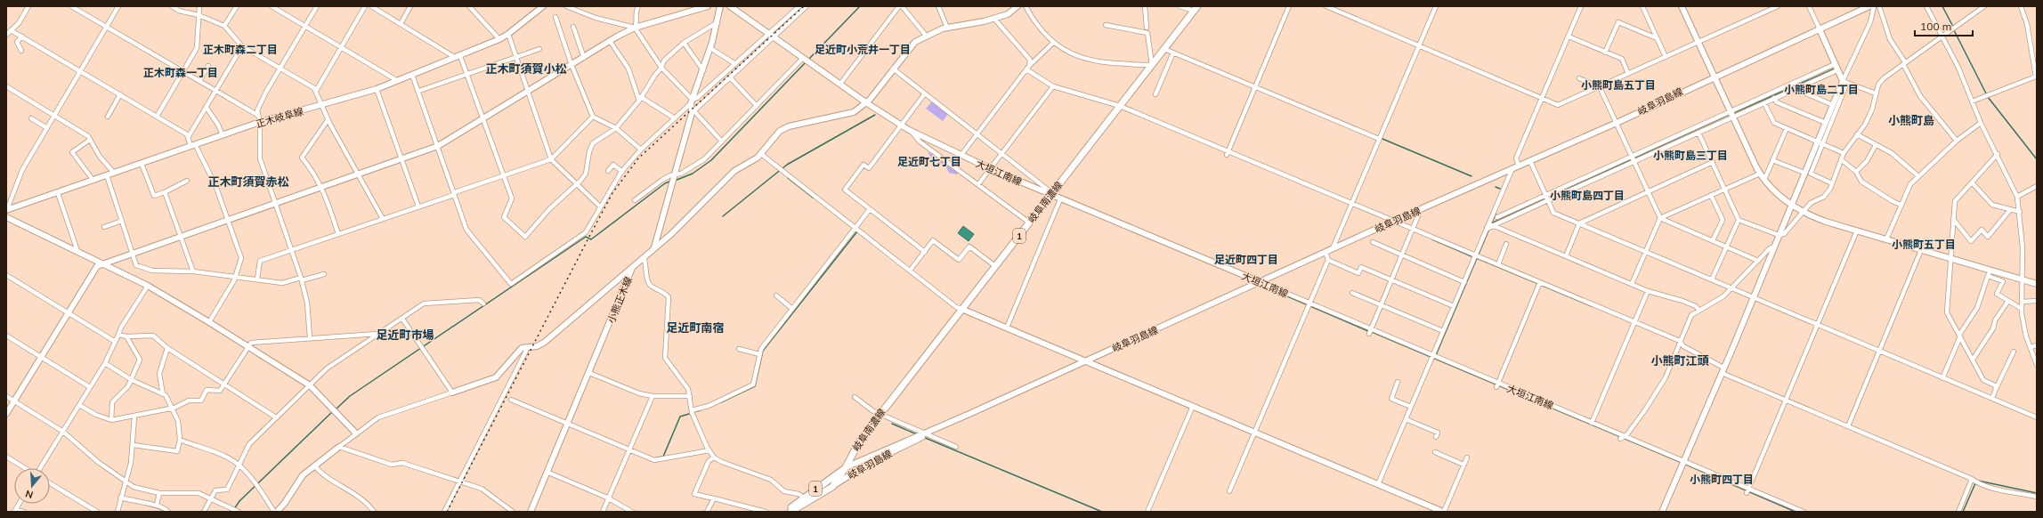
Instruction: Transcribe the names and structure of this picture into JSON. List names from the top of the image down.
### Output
{
  "streets": {
    "main road": ["岐阜南濃線", "1"],
    "street": [
      "岐阜羽島線",
      "正木岐阜線",
      "大垣江南線",
      "小熊正木線"
    ]
  },
  "crossings": [
    ["岐阜羽島線", "大垣江南線"],
    ["岐阜羽島線", "岐阜南濃線"],
    ["大垣江南線", "岐阜南濃線"],
    ["大垣江南線", "小熊正木線"]
  ],
  "districts": [
    "正木町森二丁目",
    "足近町小荒井一丁目",
    "正木町須賀小松",
    "正木町森一丁目",
    "小熊町島五丁目",
    "小熊町島二丁目",
    "小熊町島",
    "小熊町島三丁目",
    "足近町七丁目",
    "正木町須賀赤松",
    "小熊町島四丁目",
    "小熊町五丁目",
    "足近町四丁目",
    "足近町南宿",
    "足近町市場",
    "小熊町江頭",
    "小熊町四丁目"
  ],
  "scale_bar": "100 m",
  "north": "bottom"
}
